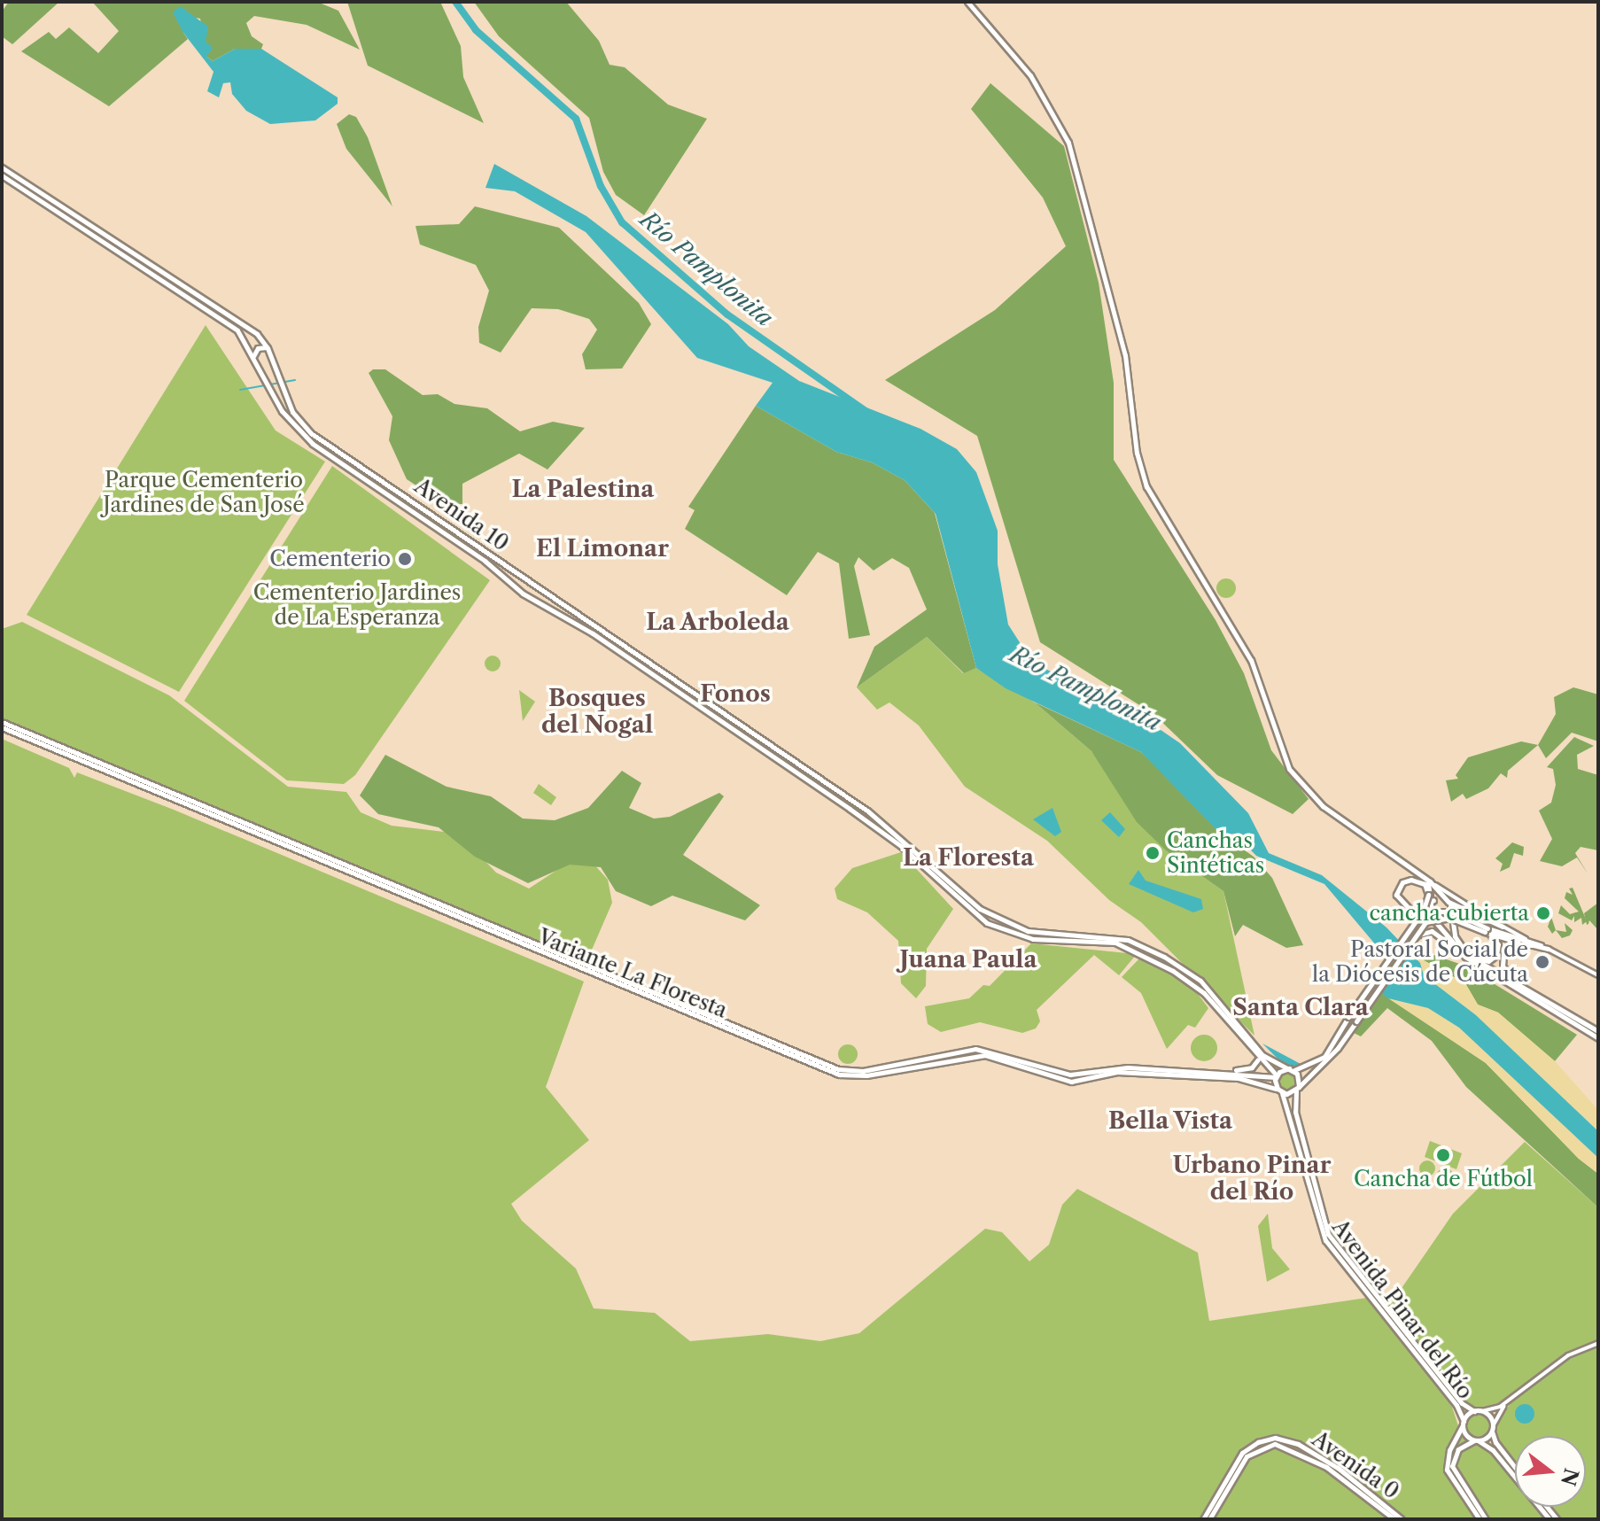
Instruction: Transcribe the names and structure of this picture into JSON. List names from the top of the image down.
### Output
{
  "streets": {
    "main road": [
      "Avenida 10",
      "Variante La Floresta",
      "Avenida Pinar del Río",
      "Avenida 0"
    ]
  },
  "crossings": [
    ["Avenida 10", "Variante La Floresta"],
    ["Avenida 10", "Avenida Pinar del Río"],
    ["Variante La Floresta", "Avenida Pinar del Río"]
  ],
  "districts": [
    "La Palestina",
    "El Limonar",
    "La Arboleda",
    "Fonos",
    "Bosques del Nogal",
    "La Floresta",
    "Juana Paula",
    "Santa Clara",
    "Bella Vista",
    "Urbano Pinar del Río"
  ],
  "water": ["Río Pamplonita"],
  "parks": ["Parque Cementerio Jardines de San José", "Cementerio Jardines de La Esperanza"],
  "places": [
    "Cementerio",
    "Canchas Sintéticas",
    "cancha cubierta",
    "Pastoral Social de la Diócesis de Cúcuta",
    "Cancha de Fútbol"
  ],
  "north": "right"
}
